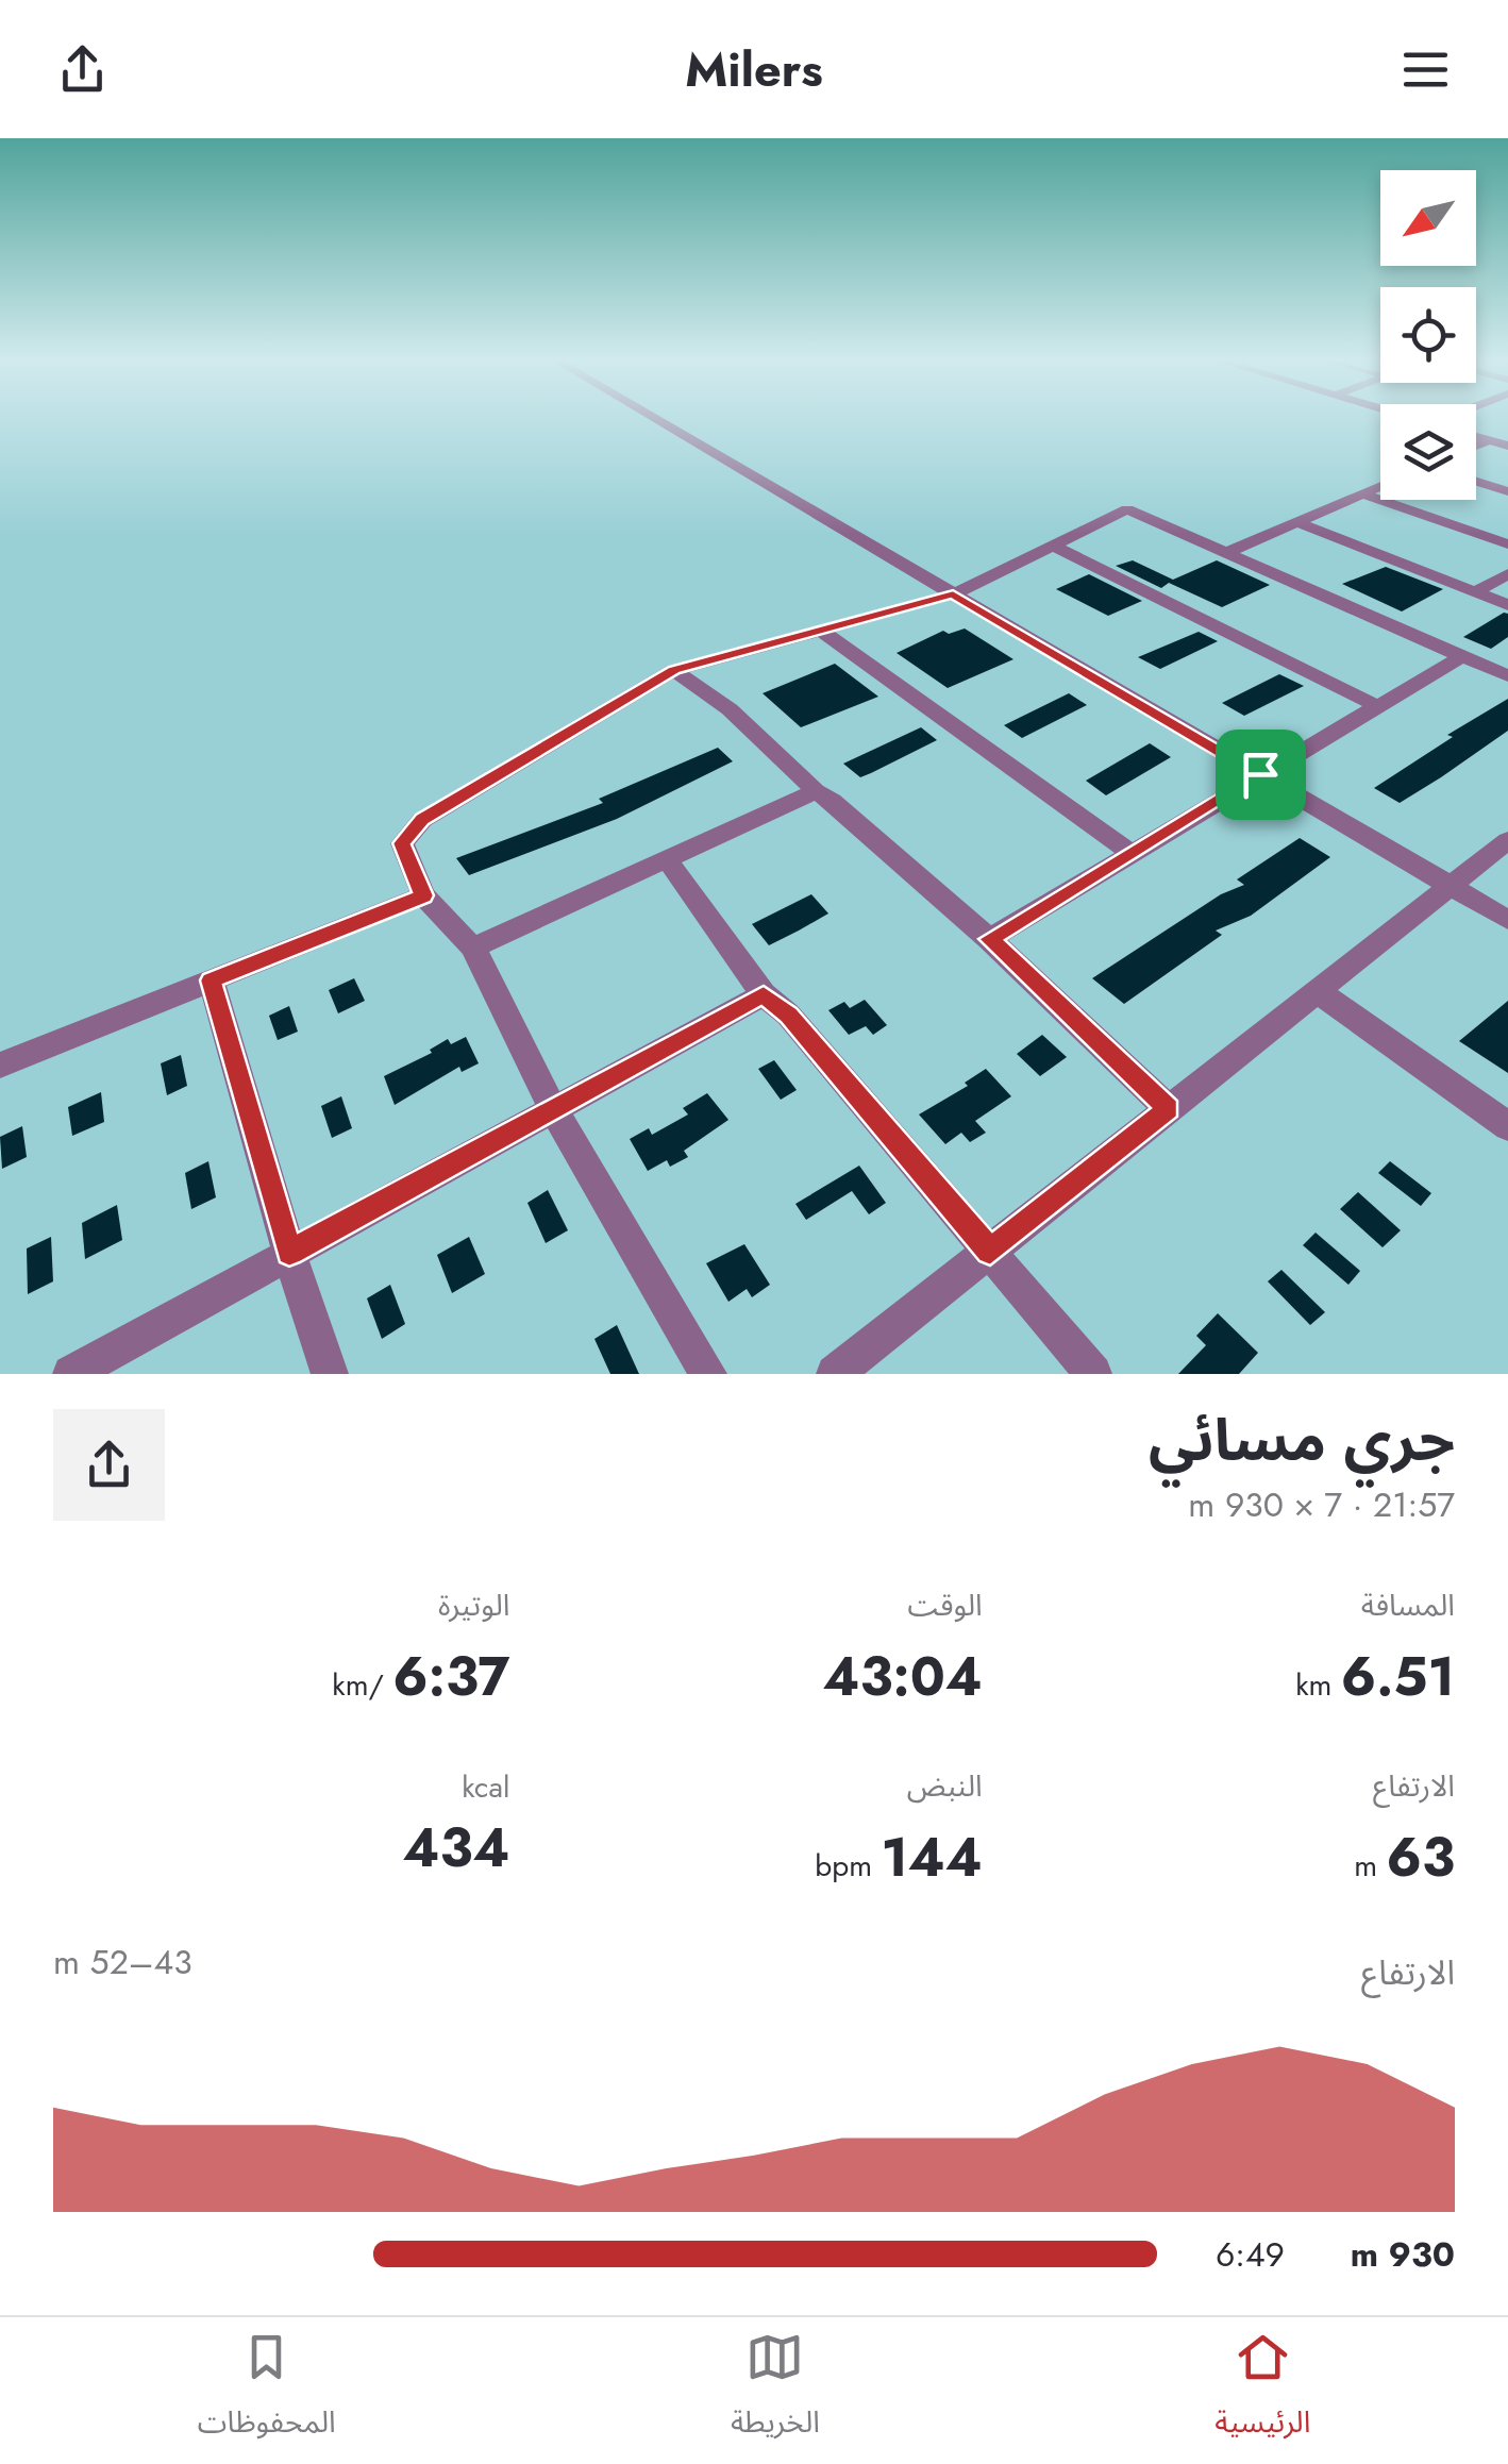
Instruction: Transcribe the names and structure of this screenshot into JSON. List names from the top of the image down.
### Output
{
  "north": "bottom left",
  "page": {
    "header": "Milers",
    "heading": ["جري مسائي", "21:57 · 7 × 930 m"],
    "stats": [
      ["المسافة", "6.51 km"],
      ["الوقت", "43:04"],
      ["الوتيرة", "6:37 /km"],
      ["الارتفاع", "63 m"],
      ["النبض", "144 bpm"],
      ["kcal", "434"]
    ],
    "chart": ["الارتفاع", "43–52 m"],
    "list": [
      {
        "name": "930 m",
        "note": "6:49"
      }
    ],
    "tabs": ["الرئيسية", "الخريطة", "المحفوظات"]
  }
}
